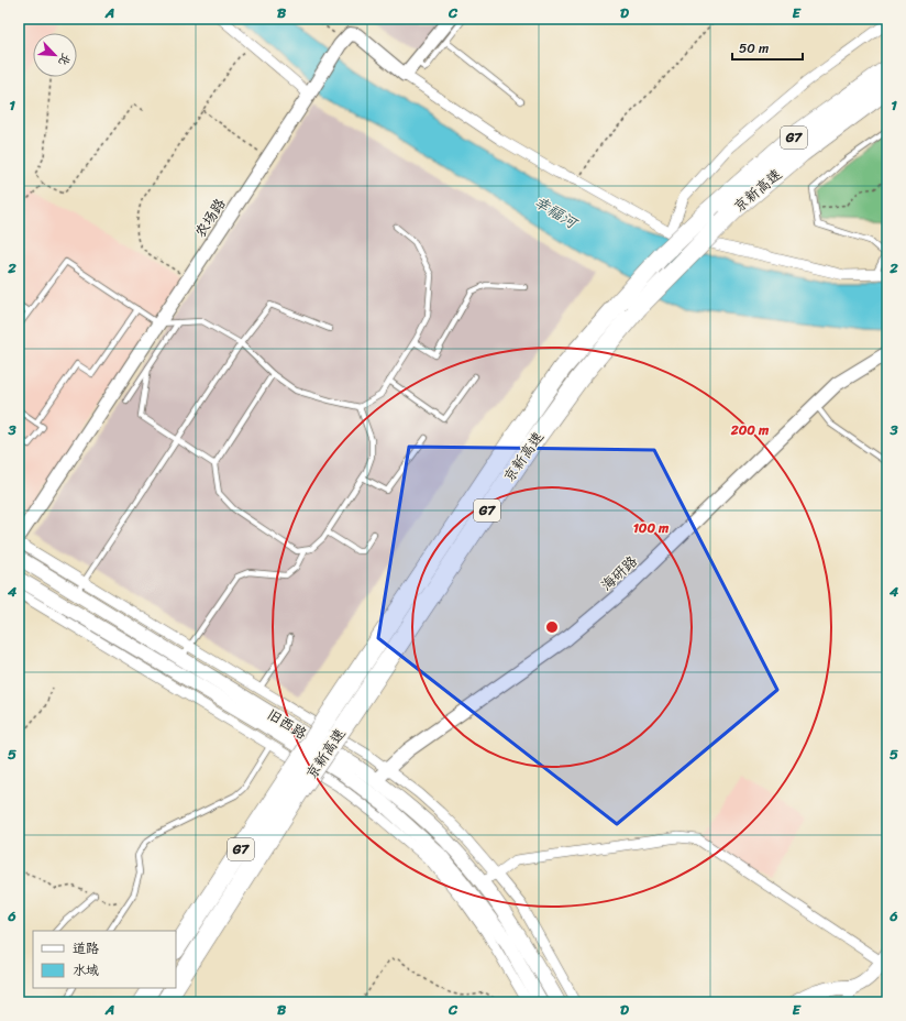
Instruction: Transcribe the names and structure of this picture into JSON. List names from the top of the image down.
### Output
{
  "streets": {
    "highway": ["G7", "京新高速"],
    "main road": ["旧西路"],
    "street": ["农场路", "海研路"]
  },
  "crossings": [
    ["海研路", "旧西路"]
  ],
  "water": ["幸福河"],
  "legend": ["道路", "水域"],
  "scale_bar": "50 m",
  "north": "bottom right",
  "grid": {
    "columns": [
      "A",
      "B",
      "C",
      "D",
      "E"
    ],
    "rows": [
      "1",
      "2",
      "3",
      "4",
      "5",
      "6"
    ]
  },
  "rings": ["200 m", "100 m"]
}
